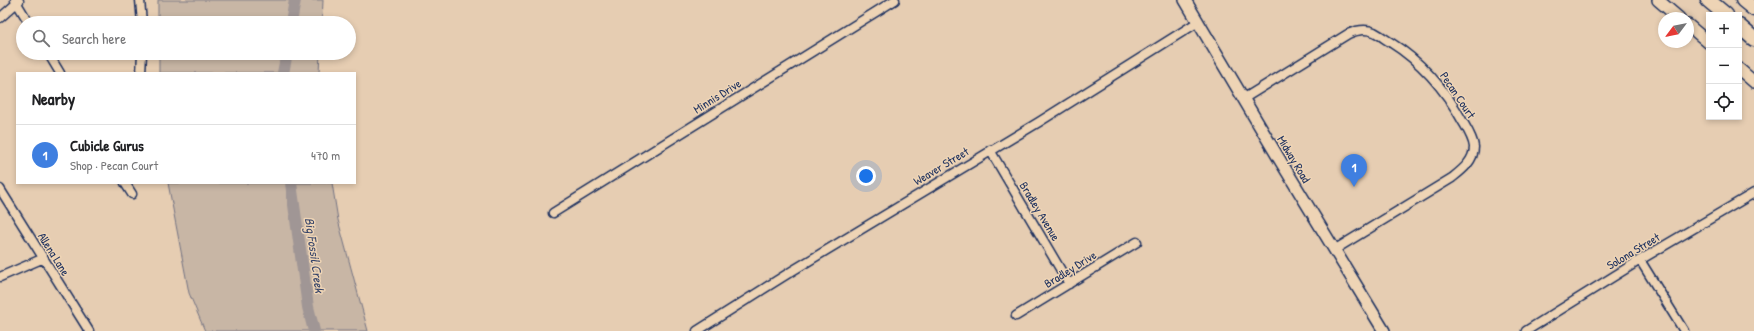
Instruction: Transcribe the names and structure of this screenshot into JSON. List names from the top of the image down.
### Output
{
  "streets": {
    "main road": ["Midway Road"],
    "street": [
      "Pecan Court",
      "Minnis Drive",
      "Weaver Street",
      "Bradley Avenue",
      "Solona Street",
      "Allena Lane",
      "Bradley Drive"
    ]
  },
  "crossings": [
    ["Pecan Court", "Midway Road"],
    ["Midway Road", "Weaver Street"],
    ["Weaver Street", "Bradley Avenue"],
    ["Bradley Avenue", "Bradley Drive"]
  ],
  "water": ["Big Fossil Creek"],
  "north": "bottom left",
  "page": {
    "map_buttons": ["+", "−"],
    "search": "Search here",
    "heading": "Nearby",
    "list": [
      {
        "mark": "1",
        "name": "Cubicle Gurus",
        "note": "Shop · Pecan Court",
        "value": "470 m"
      }
    ],
    "pins": "1"
  }
}
